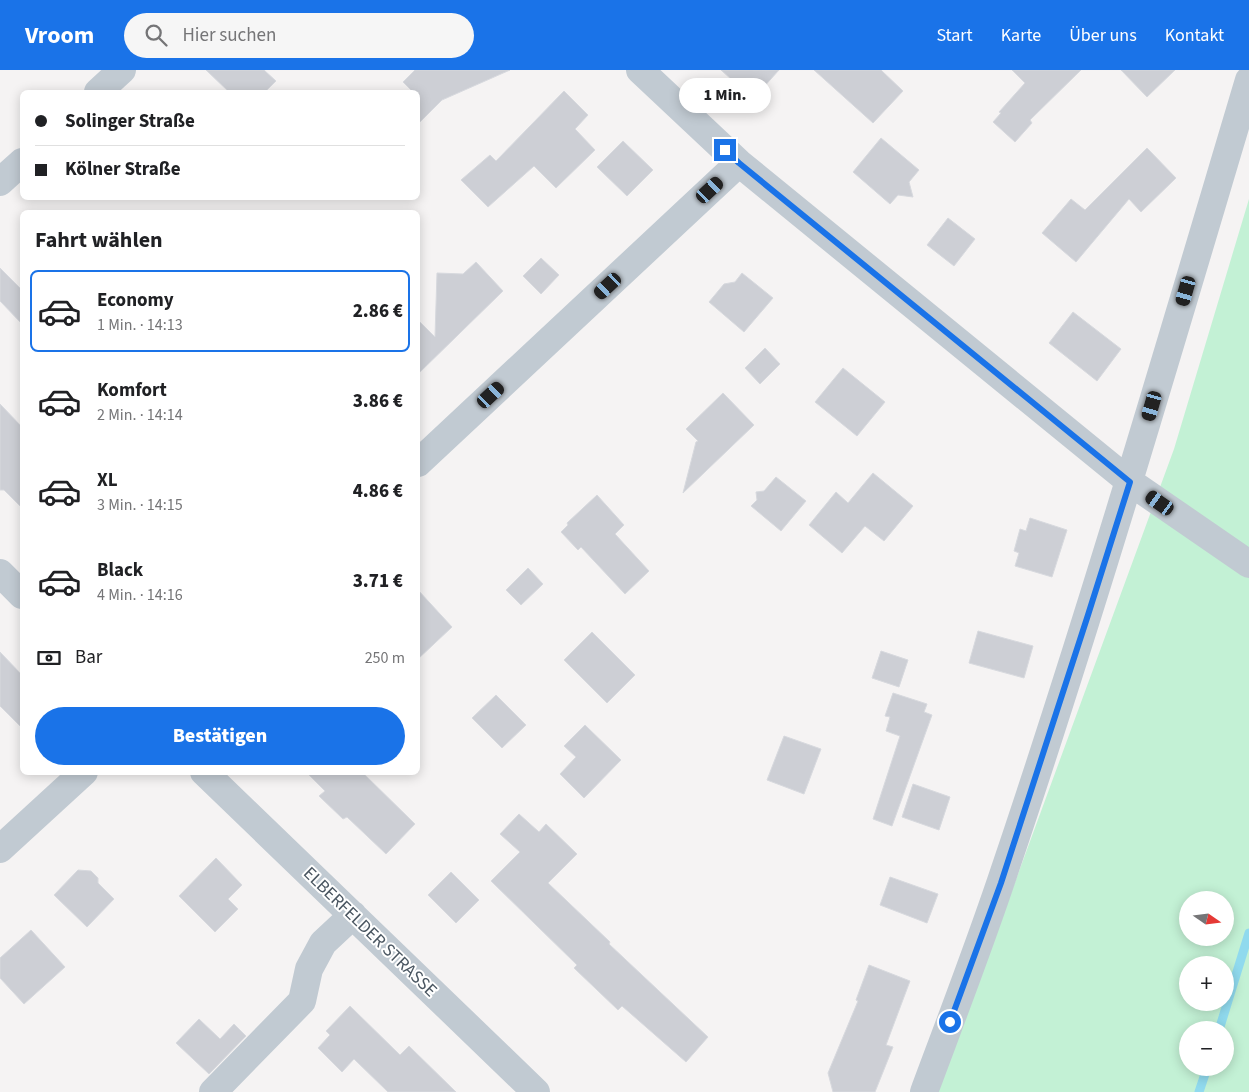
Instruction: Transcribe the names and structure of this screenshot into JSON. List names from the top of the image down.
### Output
{
  "streets": {
    "street": ["ELBERFELDER STRASSE"]
  },
  "north": "right",
  "page": {
    "header": "Vroom",
    "search": "Hier suchen",
    "nav": [
      "Start",
      "Karte",
      "Über uns",
      "Kontakt"
    ],
    "bubble": "1 Min.",
    "banner": ["Solinger Straße", "Kölner Straße"],
    "heading": "Fahrt wählen",
    "list": [
      {
        "name": "Economy",
        "note": "1 Min. · 14:13",
        "value": "2.86 €"
      },
      {
        "name": "Komfort",
        "note": "2 Min. · 14:14",
        "value": "3.86 €"
      },
      {
        "name": "XL",
        "note": "3 Min. · 14:15",
        "value": "4.86 €"
      },
      {
        "name": "Black",
        "note": "4 Min. · 14:16",
        "value": "3.71 €"
      }
    ],
    "pay": ["Bar", "250 m"],
    "buttons": "Bestätigen",
    "map_buttons": ["+", "−"]
  }
}
